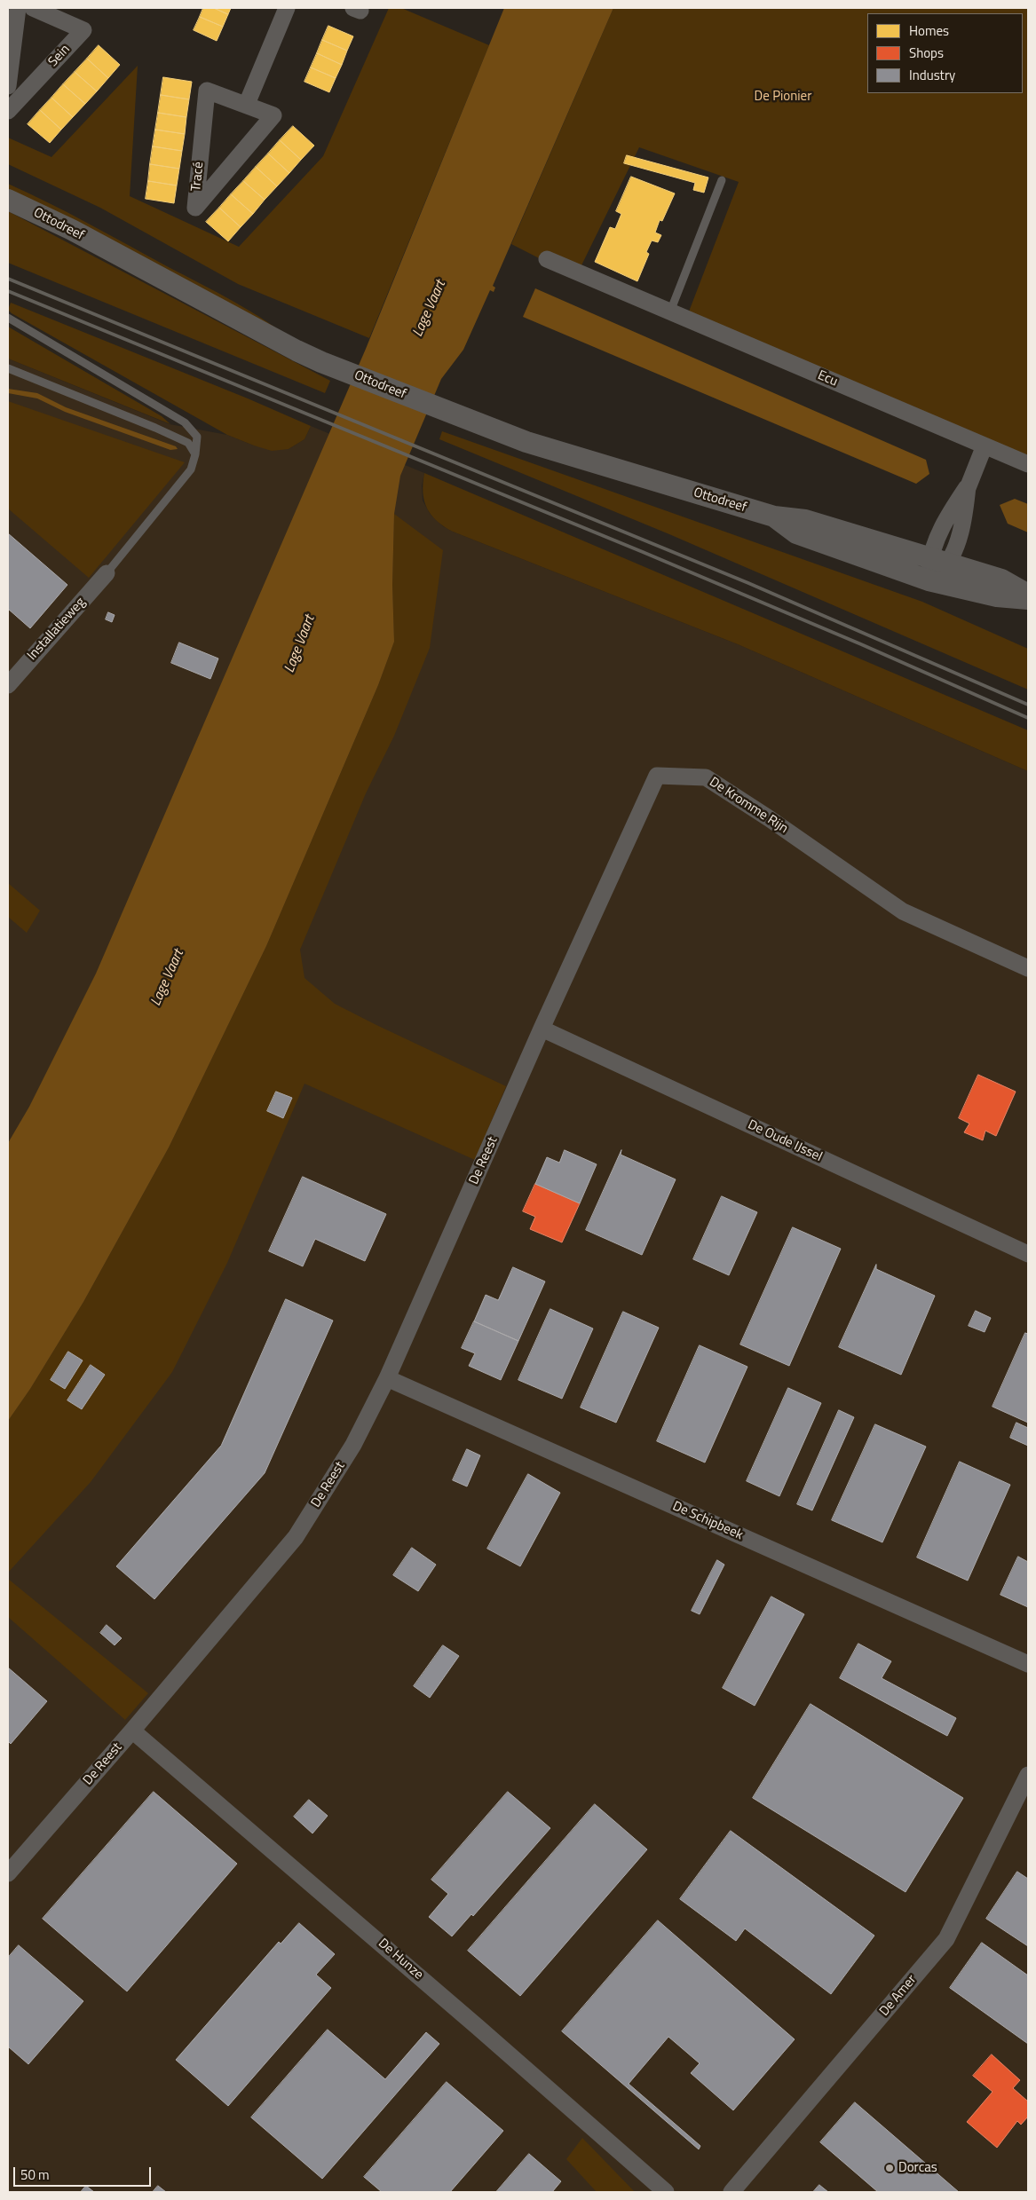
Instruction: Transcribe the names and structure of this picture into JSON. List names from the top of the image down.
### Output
{
  "streets": {
    "street": [
      "Sein",
      "Tracé",
      "Ottodreef",
      "Ecu",
      "Installatieweg",
      "De Kromme Rijn",
      "De Oude IJssel",
      "De Reest",
      "De Schipbeek",
      "De Hunze",
      "De Amer"
    ]
  },
  "crossings": [
    ["De Kromme Rijn", "De Oude IJssel"],
    ["De Kromme Rijn", "De Reest"],
    ["De Oude IJssel", "De Reest"],
    ["De Reest", "De Schipbeek"],
    ["De Reest", "De Hunze"]
  ],
  "water": ["Lage Vaart"],
  "parks": ["De Pionier"],
  "places": ["Dorcas"],
  "legend": ["Homes", "Shops", "Industry"],
  "scale_bar": "50 m"
}
